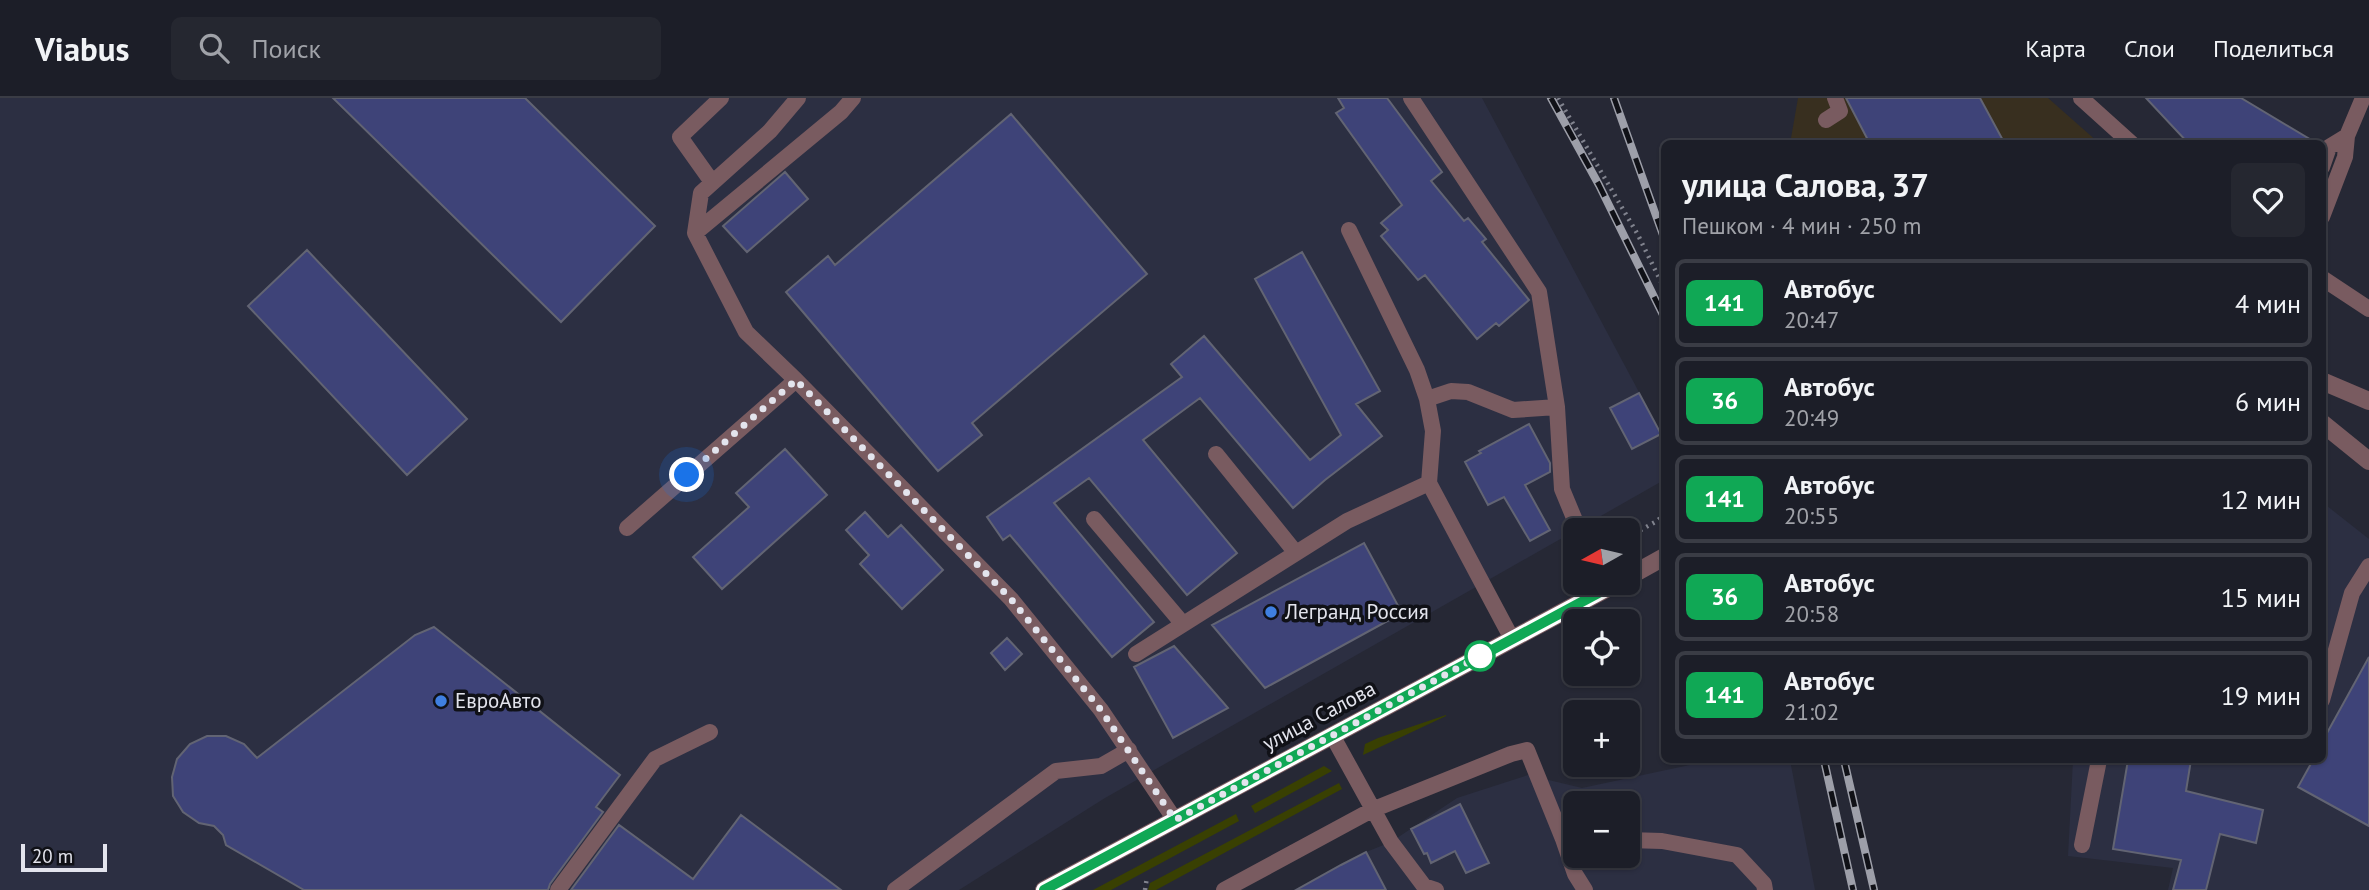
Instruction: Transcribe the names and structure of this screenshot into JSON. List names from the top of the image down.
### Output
{
  "streets": {
    "street": ["улица Салова"]
  },
  "places": ["Легранд Россия", "ЕвроАвто"],
  "lines": ["bus line 141"],
  "scale_bar": "20 m",
  "north": "left",
  "page": {
    "header": "Viabus",
    "search": "Поиск",
    "nav": ["Карта", "Слои", "Поделиться"],
    "heading": ["улица Салова, 37", "Пешком · 4 мин · 250 m"],
    "list": [
      {
        "mark": "141",
        "name": "Автобус",
        "note": "20:47",
        "value": "4 мин"
      },
      {
        "mark": "36",
        "name": "Автобус",
        "note": "20:49",
        "value": "6 мин"
      },
      {
        "mark": "141",
        "name": "Автобус",
        "note": "20:55",
        "value": "12 мин"
      },
      {
        "mark": "36",
        "name": "Автобус",
        "note": "20:58",
        "value": "15 мин"
      },
      {
        "mark": "141",
        "name": "Автобус",
        "note": "21:02",
        "value": "19 мин"
      }
    ],
    "map_buttons": ["+", "−"],
    "scale": "20 m"
  }
}
